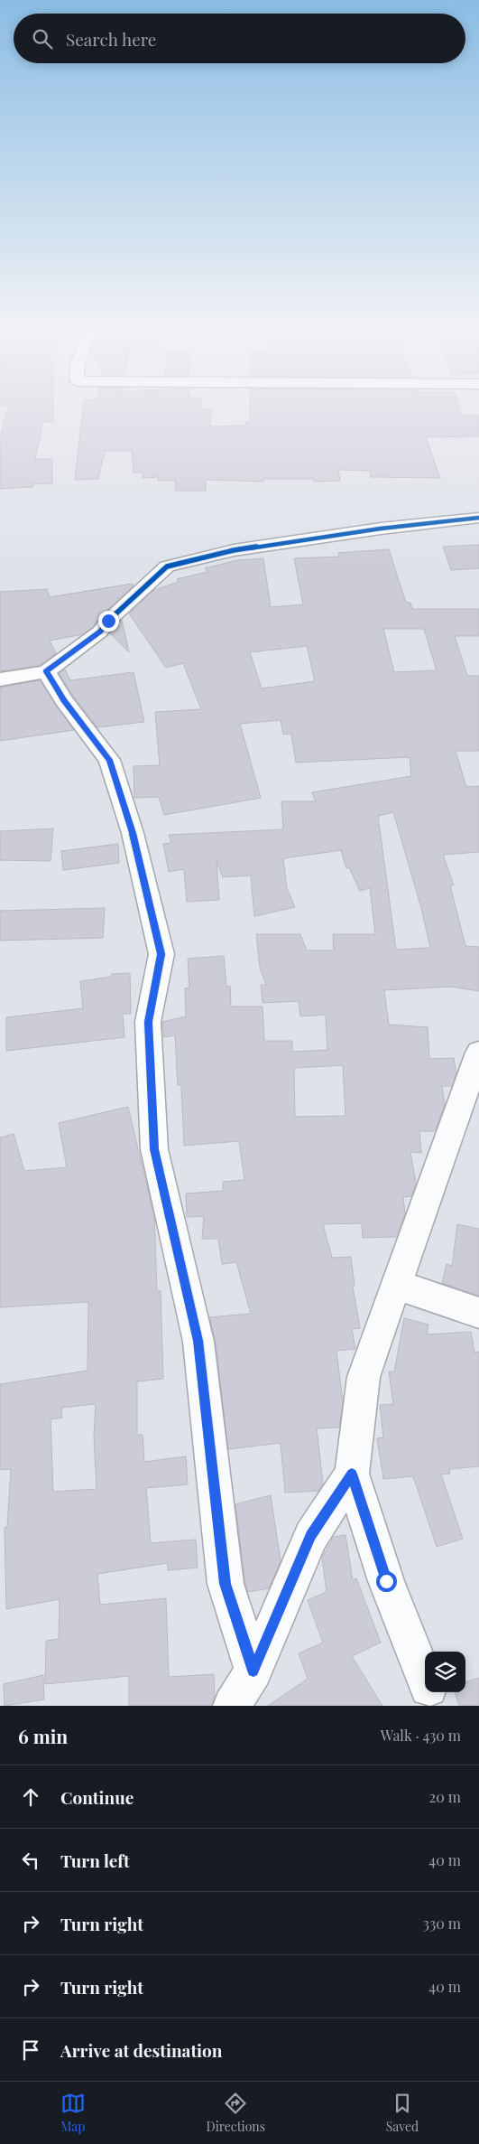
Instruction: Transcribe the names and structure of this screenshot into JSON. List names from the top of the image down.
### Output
{
  "page": {
    "search": "Search here",
    "heading": ["6 min", "Walk · 430 m"],
    "list": [
      ["Continue", "20 m"],
      ["Turn left", "40 m"],
      ["Turn right", "330 m"],
      ["Turn right", "40 m"],
      "Arrive at destination"
    ],
    "nav": ["Map", "Directions", "Saved"]
  }
}
